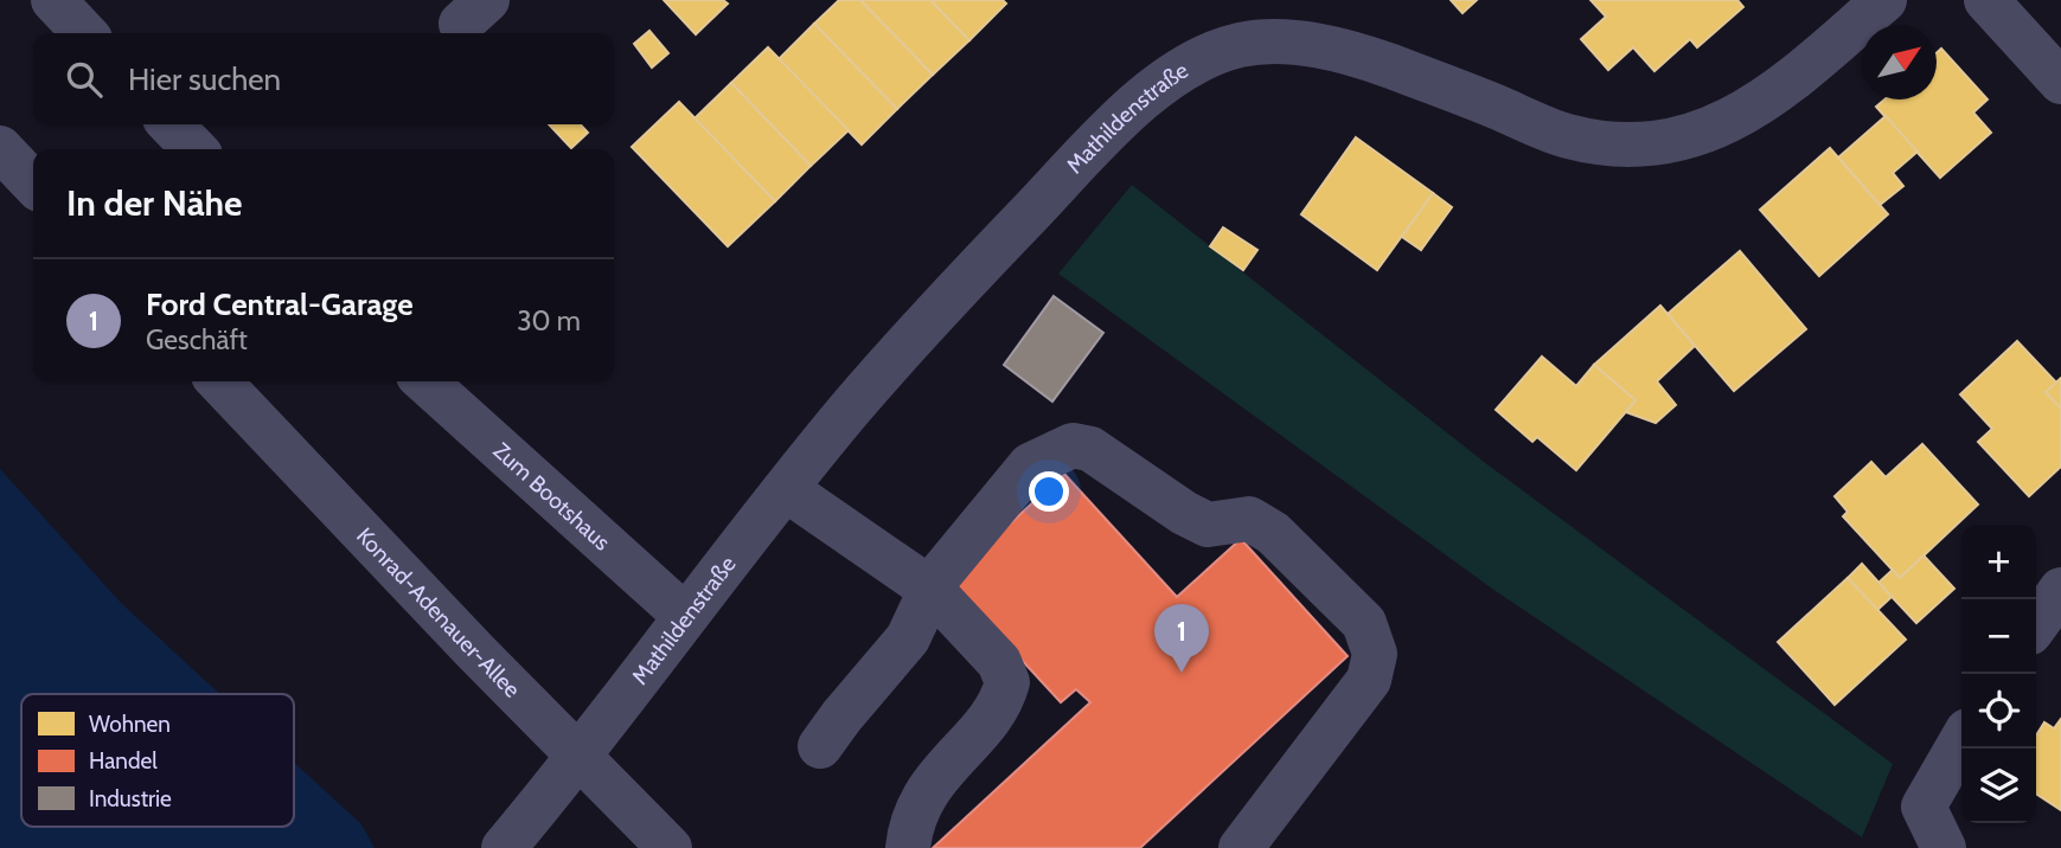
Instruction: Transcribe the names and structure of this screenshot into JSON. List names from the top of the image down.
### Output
{
  "streets": {
    "street": ["Mathildenstraße", "Zum Bootshaus", "Konrad-Adenauer-Allee"]
  },
  "crossings": [
    ["Mathildenstraße", "Zum Bootshaus"],
    ["Mathildenstraße", "Konrad-Adenauer-Allee"]
  ],
  "legend": ["Wohnen", "Handel", "Industrie"],
  "north": "top right",
  "page": {
    "search": "Hier suchen",
    "heading": "In der Nähe",
    "list": [
      {
        "mark": "1",
        "name": "Ford Central-Garage",
        "note": "Geschäft",
        "value": "30 m"
      }
    ],
    "map_buttons": ["+", "−"],
    "pins": "1"
  }
}
